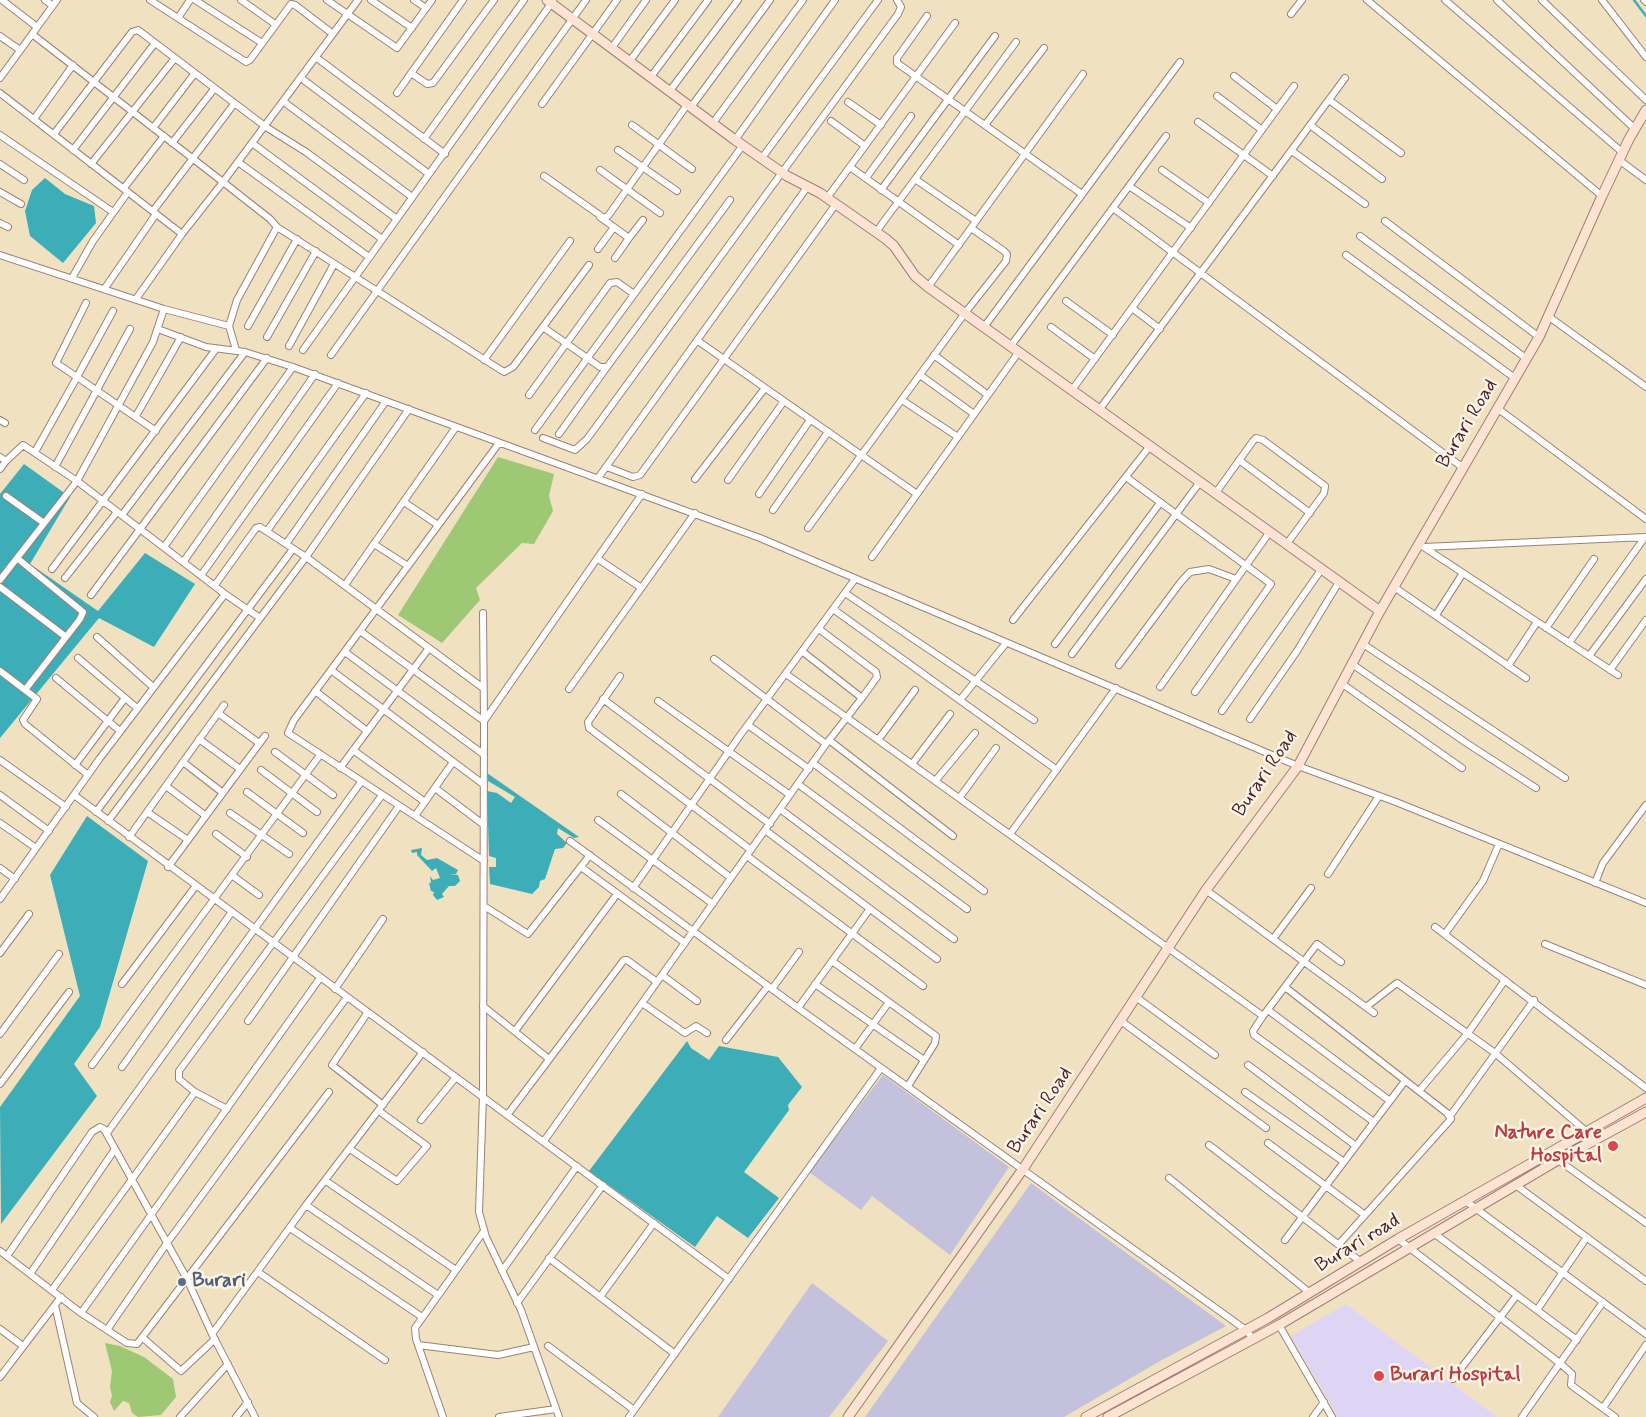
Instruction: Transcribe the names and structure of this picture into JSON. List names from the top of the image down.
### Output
{
  "streets": {
    "main road": ["Burari Road", "Burari road"]
  },
  "places": ["Nature Care Hospital", "Burari", "Burari Hospital"]
}
